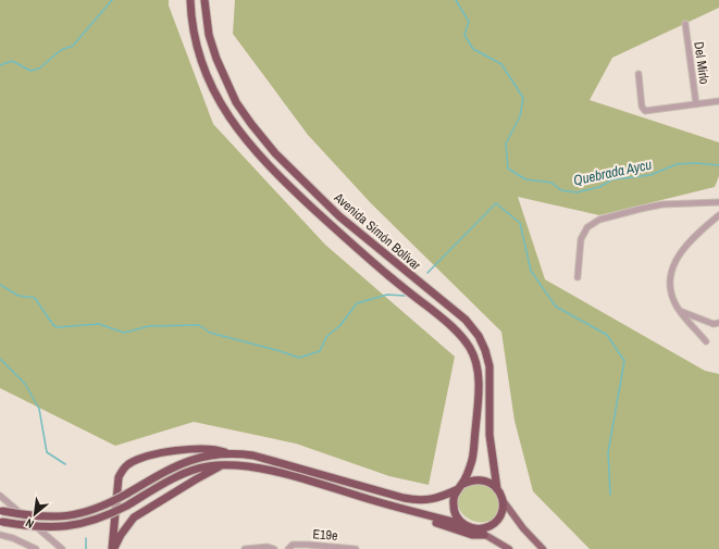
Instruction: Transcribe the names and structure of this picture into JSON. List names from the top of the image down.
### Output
{
  "streets": {
    "highway": ["Avenida Simón Bolívar"],
    "street": ["Del Mirlo", "E19e"]
  },
  "water": ["Quebrada Aycu"],
  "north": "bottom left"
}
